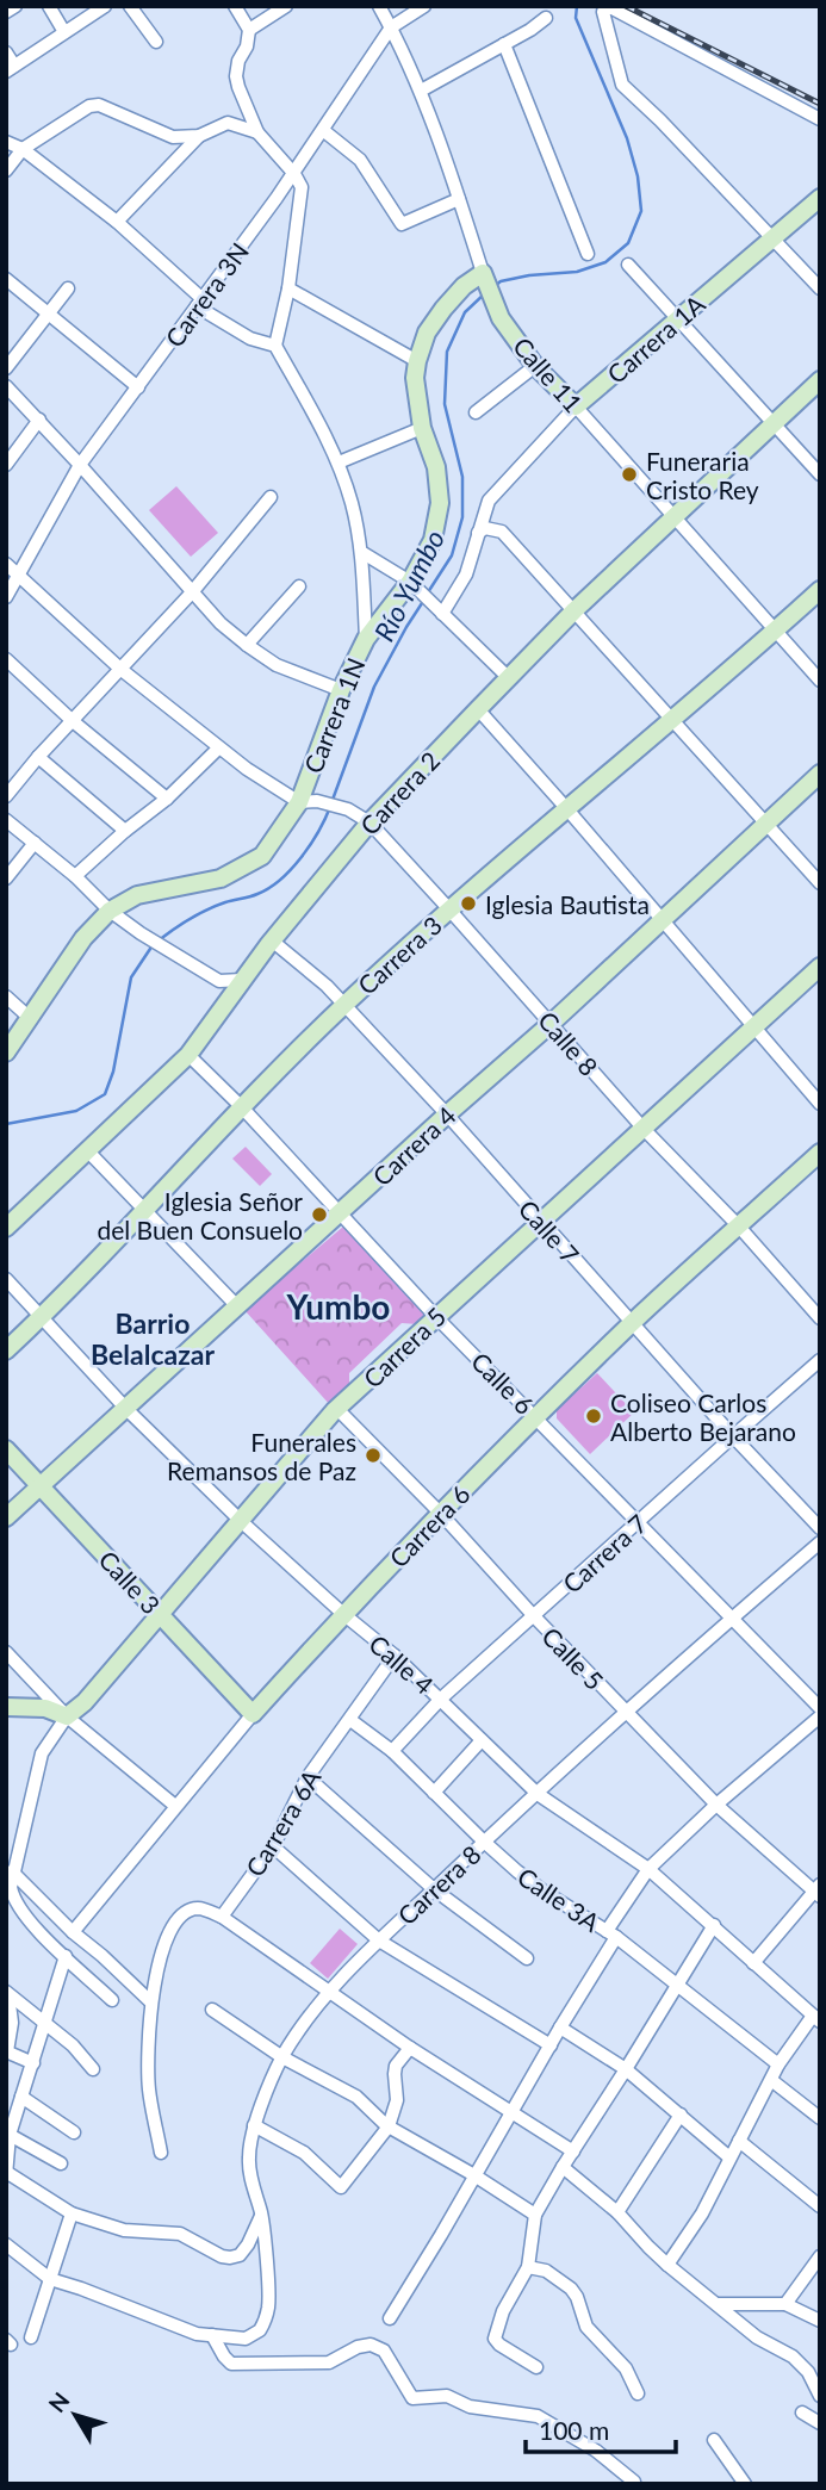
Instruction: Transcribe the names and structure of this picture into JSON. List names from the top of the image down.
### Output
{
  "streets": {
    "street": [
      "Carrera 3N",
      "Carrera 1A",
      "Calle 11",
      "Carrera 1N",
      "Carrera 2",
      "Carrera 3",
      "Calle 8",
      "Carrera 4",
      "Calle 7",
      "Carrera 5",
      "Calle 6",
      "Carrera 6",
      "Carrera 7",
      "Calle 3",
      "Calle 5",
      "Calle 4",
      "Carrera 6A",
      "Carrera 8",
      "Calle 3A"
    ]
  },
  "crossings": [
    ["Carrera 3N", "Calle 11"],
    ["Carrera 1A", "Calle 11"],
    ["Calle 11", "Carrera 1N"],
    ["Calle 11", "Carrera 2"],
    ["Calle 11", "Carrera 3"],
    ["Carrera 1N", "Calle 8"],
    ["Carrera 2", "Calle 8"],
    ["Carrera 2", "Calle 7"],
    ["Carrera 2", "Calle 6"],
    ["Carrera 3", "Calle 8"],
    ["Carrera 3", "Calle 7"],
    ["Carrera 3", "Calle 6"],
    ["Carrera 3", "Calle 4"],
    ["Calle 8", "Carrera 4"],
    ["Calle 8", "Carrera 5"],
    ["Calle 8", "Carrera 6"],
    ["Carrera 4", "Calle 7"],
    ["Carrera 4", "Calle 6"],
    ["Carrera 4", "Calle 3"],
    ["Carrera 4", "Calle 4"],
    ["Calle 7", "Carrera 5"],
    ["Calle 7", "Carrera 6"],
    ["Calle 7", "Carrera 7"],
    ["Carrera 5", "Calle 6"],
    ["Carrera 5", "Calle 3"],
    ["Carrera 5", "Calle 5"],
    ["Carrera 5", "Calle 4"],
    ["Calle 6", "Carrera 6"],
    ["Calle 6", "Carrera 7"],
    ["Calle 6", "Carrera 8"],
    ["Carrera 6", "Calle 3"],
    ["Carrera 6", "Calle 5"],
    ["Carrera 6", "Calle 4"],
    ["Carrera 7", "Calle 5"],
    ["Carrera 7", "Calle 4"],
    ["Carrera 7", "Calle 3A"],
    ["Calle 5", "Carrera 8"],
    ["Calle 4", "Carrera 6A"],
    ["Calle 4", "Carrera 8"],
    ["Carrera 6A", "Calle 3A"],
    ["Carrera 8", "Calle 3A"]
  ],
  "districts": ["Yumbo", "Barrio Belalcazar"],
  "water": ["Río Yumbo"],
  "places": [
    "Funeraria Cristo Rey",
    "Iglesia Bautista",
    "Iglesia Señor del Buen Consuelo",
    "Coliseo Carlos Alberto Bejarano",
    "Funerales Remansos de Paz"
  ],
  "scale_bar": "100 m",
  "north": "top left"
}
